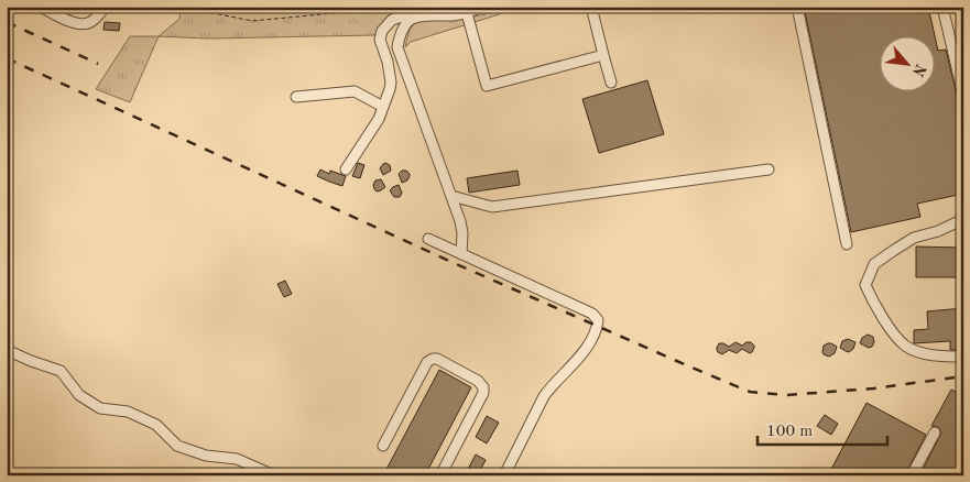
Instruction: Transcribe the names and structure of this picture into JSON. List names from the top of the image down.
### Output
{
  "scale_bar": "100 m",
  "north": "bottom right"
}
